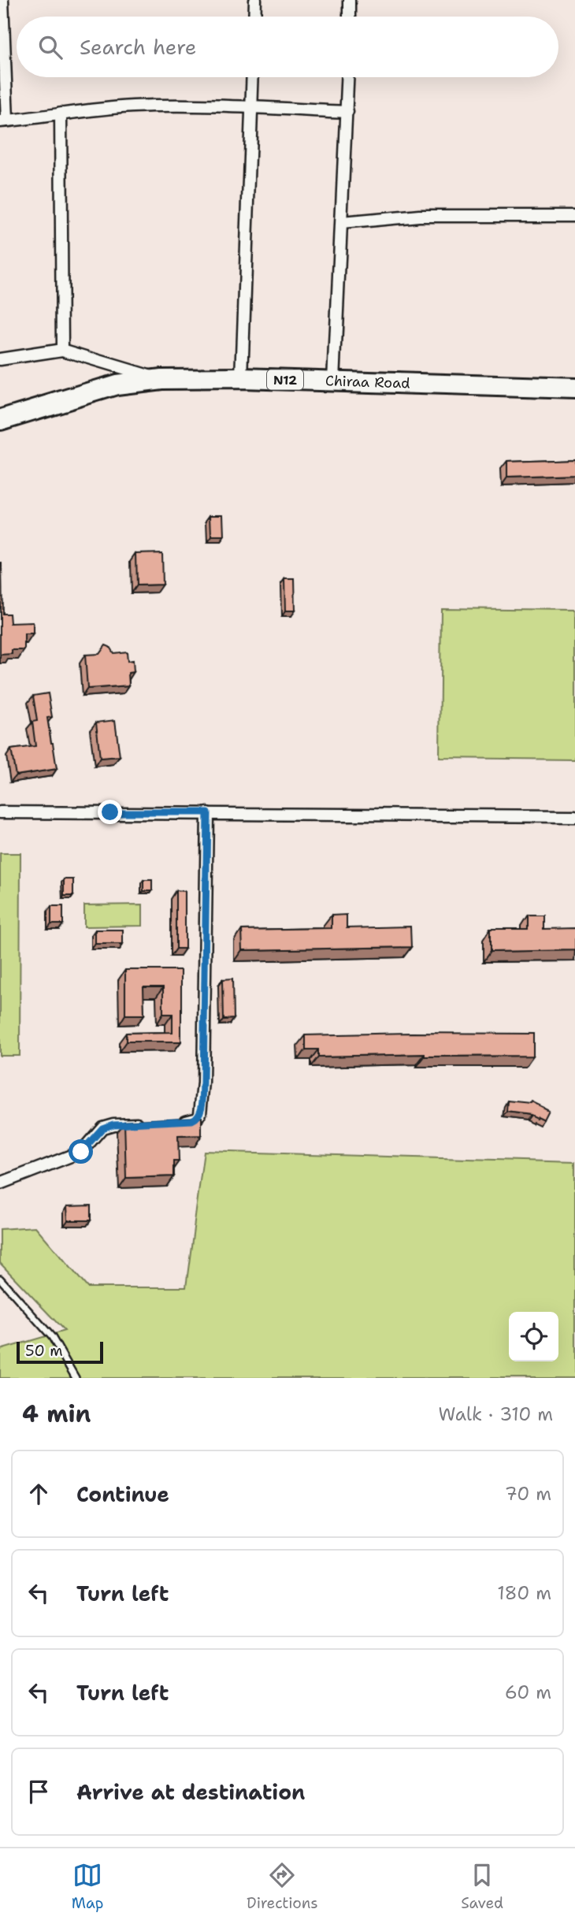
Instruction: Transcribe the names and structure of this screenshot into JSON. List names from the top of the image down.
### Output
{
  "streets": {
    "highway": ["N12", "Chiraa Road"]
  },
  "scale_bar": "50 m",
  "page": {
    "search": "Search here",
    "scale": "50 m",
    "heading": ["4 min", "Walk · 310 m"],
    "list": [
      ["Continue", "70 m"],
      ["Turn left", "180 m"],
      ["Turn left", "60 m"],
      "Arrive at destination"
    ],
    "nav": ["Map", "Directions", "Saved"]
  }
}
